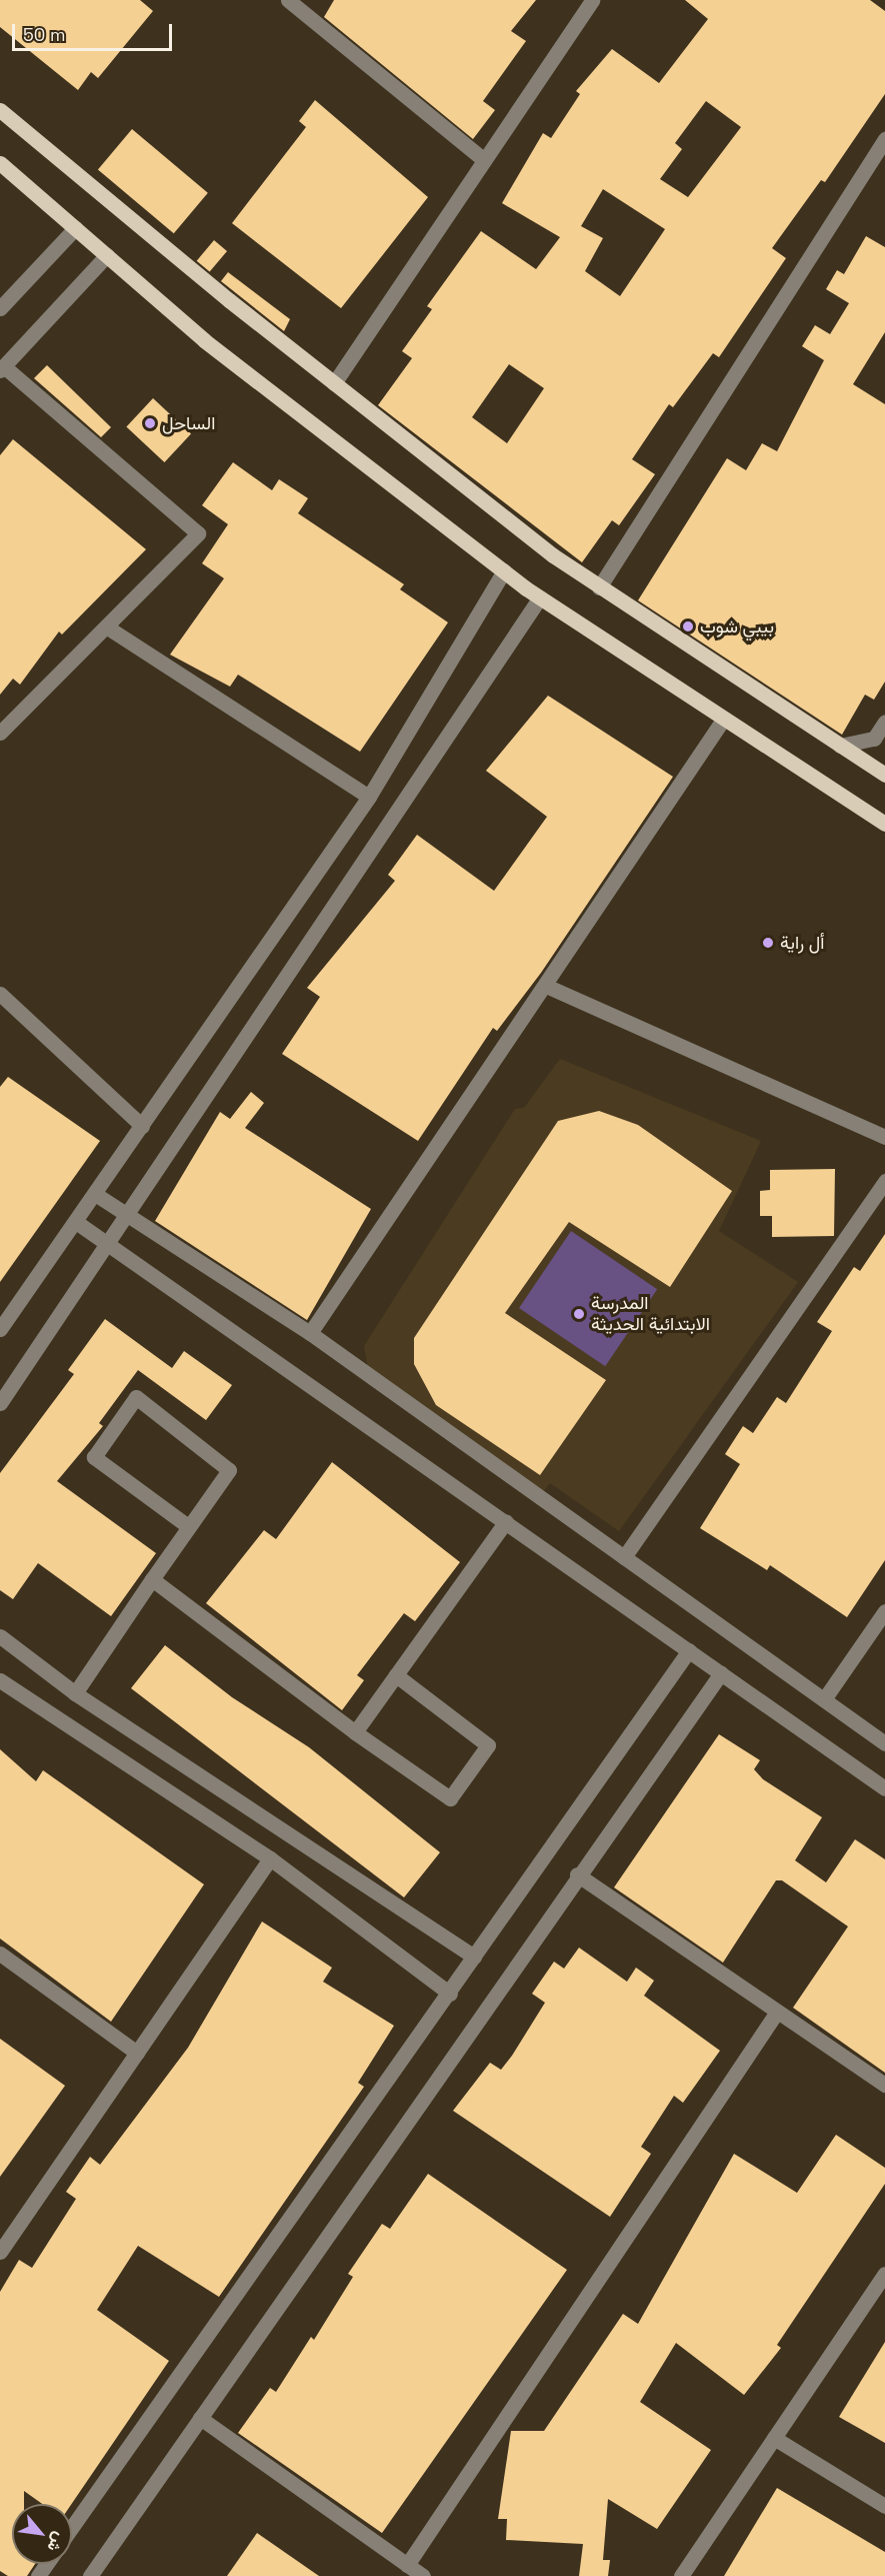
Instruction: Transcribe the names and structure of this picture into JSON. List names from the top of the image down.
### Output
{
  "places": [
    "الساحل",
    "بيبي شوب",
    "أل راية",
    "المدرسة الابتدائية الحديثة"
  ],
  "scale_bar": "50 m",
  "north": "bottom right"
}
